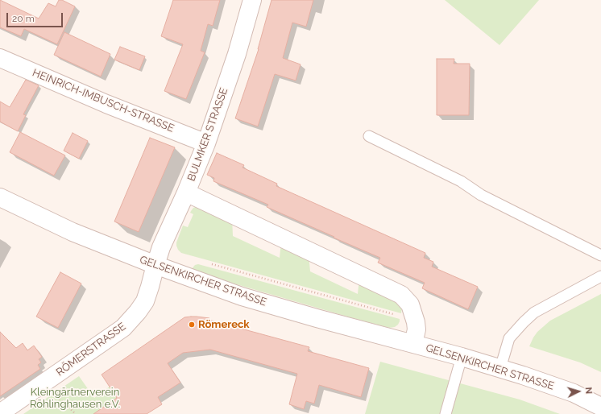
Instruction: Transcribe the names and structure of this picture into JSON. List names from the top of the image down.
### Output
{
  "streets": {
    "street": [
      "HEINRICH-IMBUSCH-STRASSE",
      "BULMKER STRASSE",
      "GELSENKIRCHER STRASSE",
      "RÖMERSTRASSE"
    ]
  },
  "crossings": [
    ["HEINRICH-IMBUSCH-STRASSE", "BULMKER STRASSE"],
    ["BULMKER STRASSE", "GELSENKIRCHER STRASSE"],
    ["BULMKER STRASSE", "RÖMERSTRASSE"],
    ["GELSENKIRCHER STRASSE", "RÖMERSTRASSE"]
  ],
  "parks": ["Kleingärtnerverein Röhlinghausen e.V."],
  "places": ["Römereck"],
  "scale_bar": "20 m",
  "north": "right"
}
